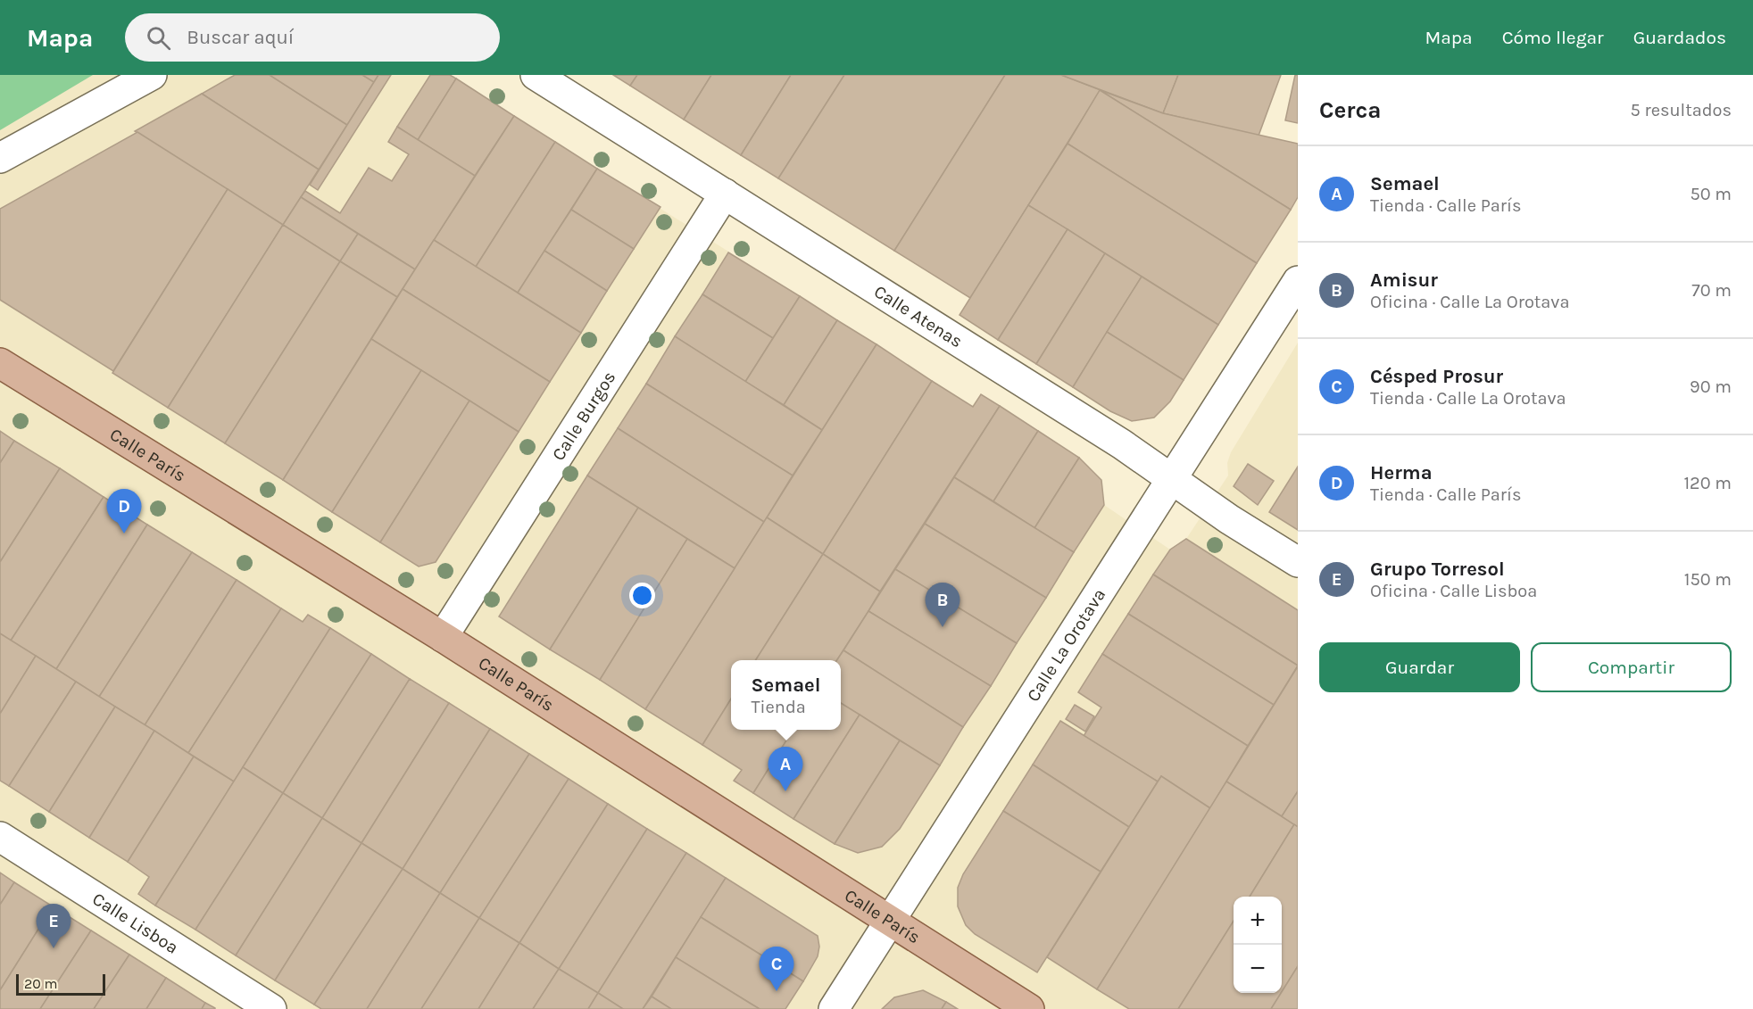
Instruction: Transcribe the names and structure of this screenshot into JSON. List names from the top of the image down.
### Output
{
  "streets": {
    "main road": ["Calle París"],
    "street": [
      "Calle Atenas",
      "Calle Burgos",
      "Calle La Orotava",
      "Calle Lisboa"
    ]
  },
  "crossings": [
    ["Calle Atenas", "Calle Burgos"],
    ["Calle Atenas", "Calle La Orotava"],
    ["Calle Burgos", "Calle París"],
    ["Calle París", "Calle La Orotava"]
  ],
  "scale_bar": "20 m",
  "page": {
    "header": "Mapa",
    "search": "Buscar aquí",
    "nav": ["Mapa", "Cómo llegar", "Guardados"],
    "heading": ["Cerca", "5 resultados"],
    "list": [
      {
        "mark": "A",
        "name": "Semael",
        "note": "Tienda · Calle París",
        "value": "50 m"
      },
      {
        "mark": "B",
        "name": "Amisur",
        "note": "Oficina · Calle La Orotava",
        "value": "70 m"
      },
      {
        "mark": "C",
        "name": "Césped Prosur",
        "note": "Tienda · Calle La Orotava",
        "value": "90 m"
      },
      {
        "mark": "D",
        "name": "Herma",
        "note": "Tienda · Calle París",
        "value": "120 m"
      },
      {
        "mark": "E",
        "name": "Grupo Torresol",
        "note": "Oficina · Calle Lisboa",
        "value": "150 m"
      }
    ],
    "pins": [
      "D",
      "B",
      "A",
      "E",
      "C"
    ],
    "buttons": ["Guardar", "Compartir"],
    "popup": ["Semael", "Tienda"],
    "map_buttons": ["+", "−"],
    "scale": "20 m"
  }
}
